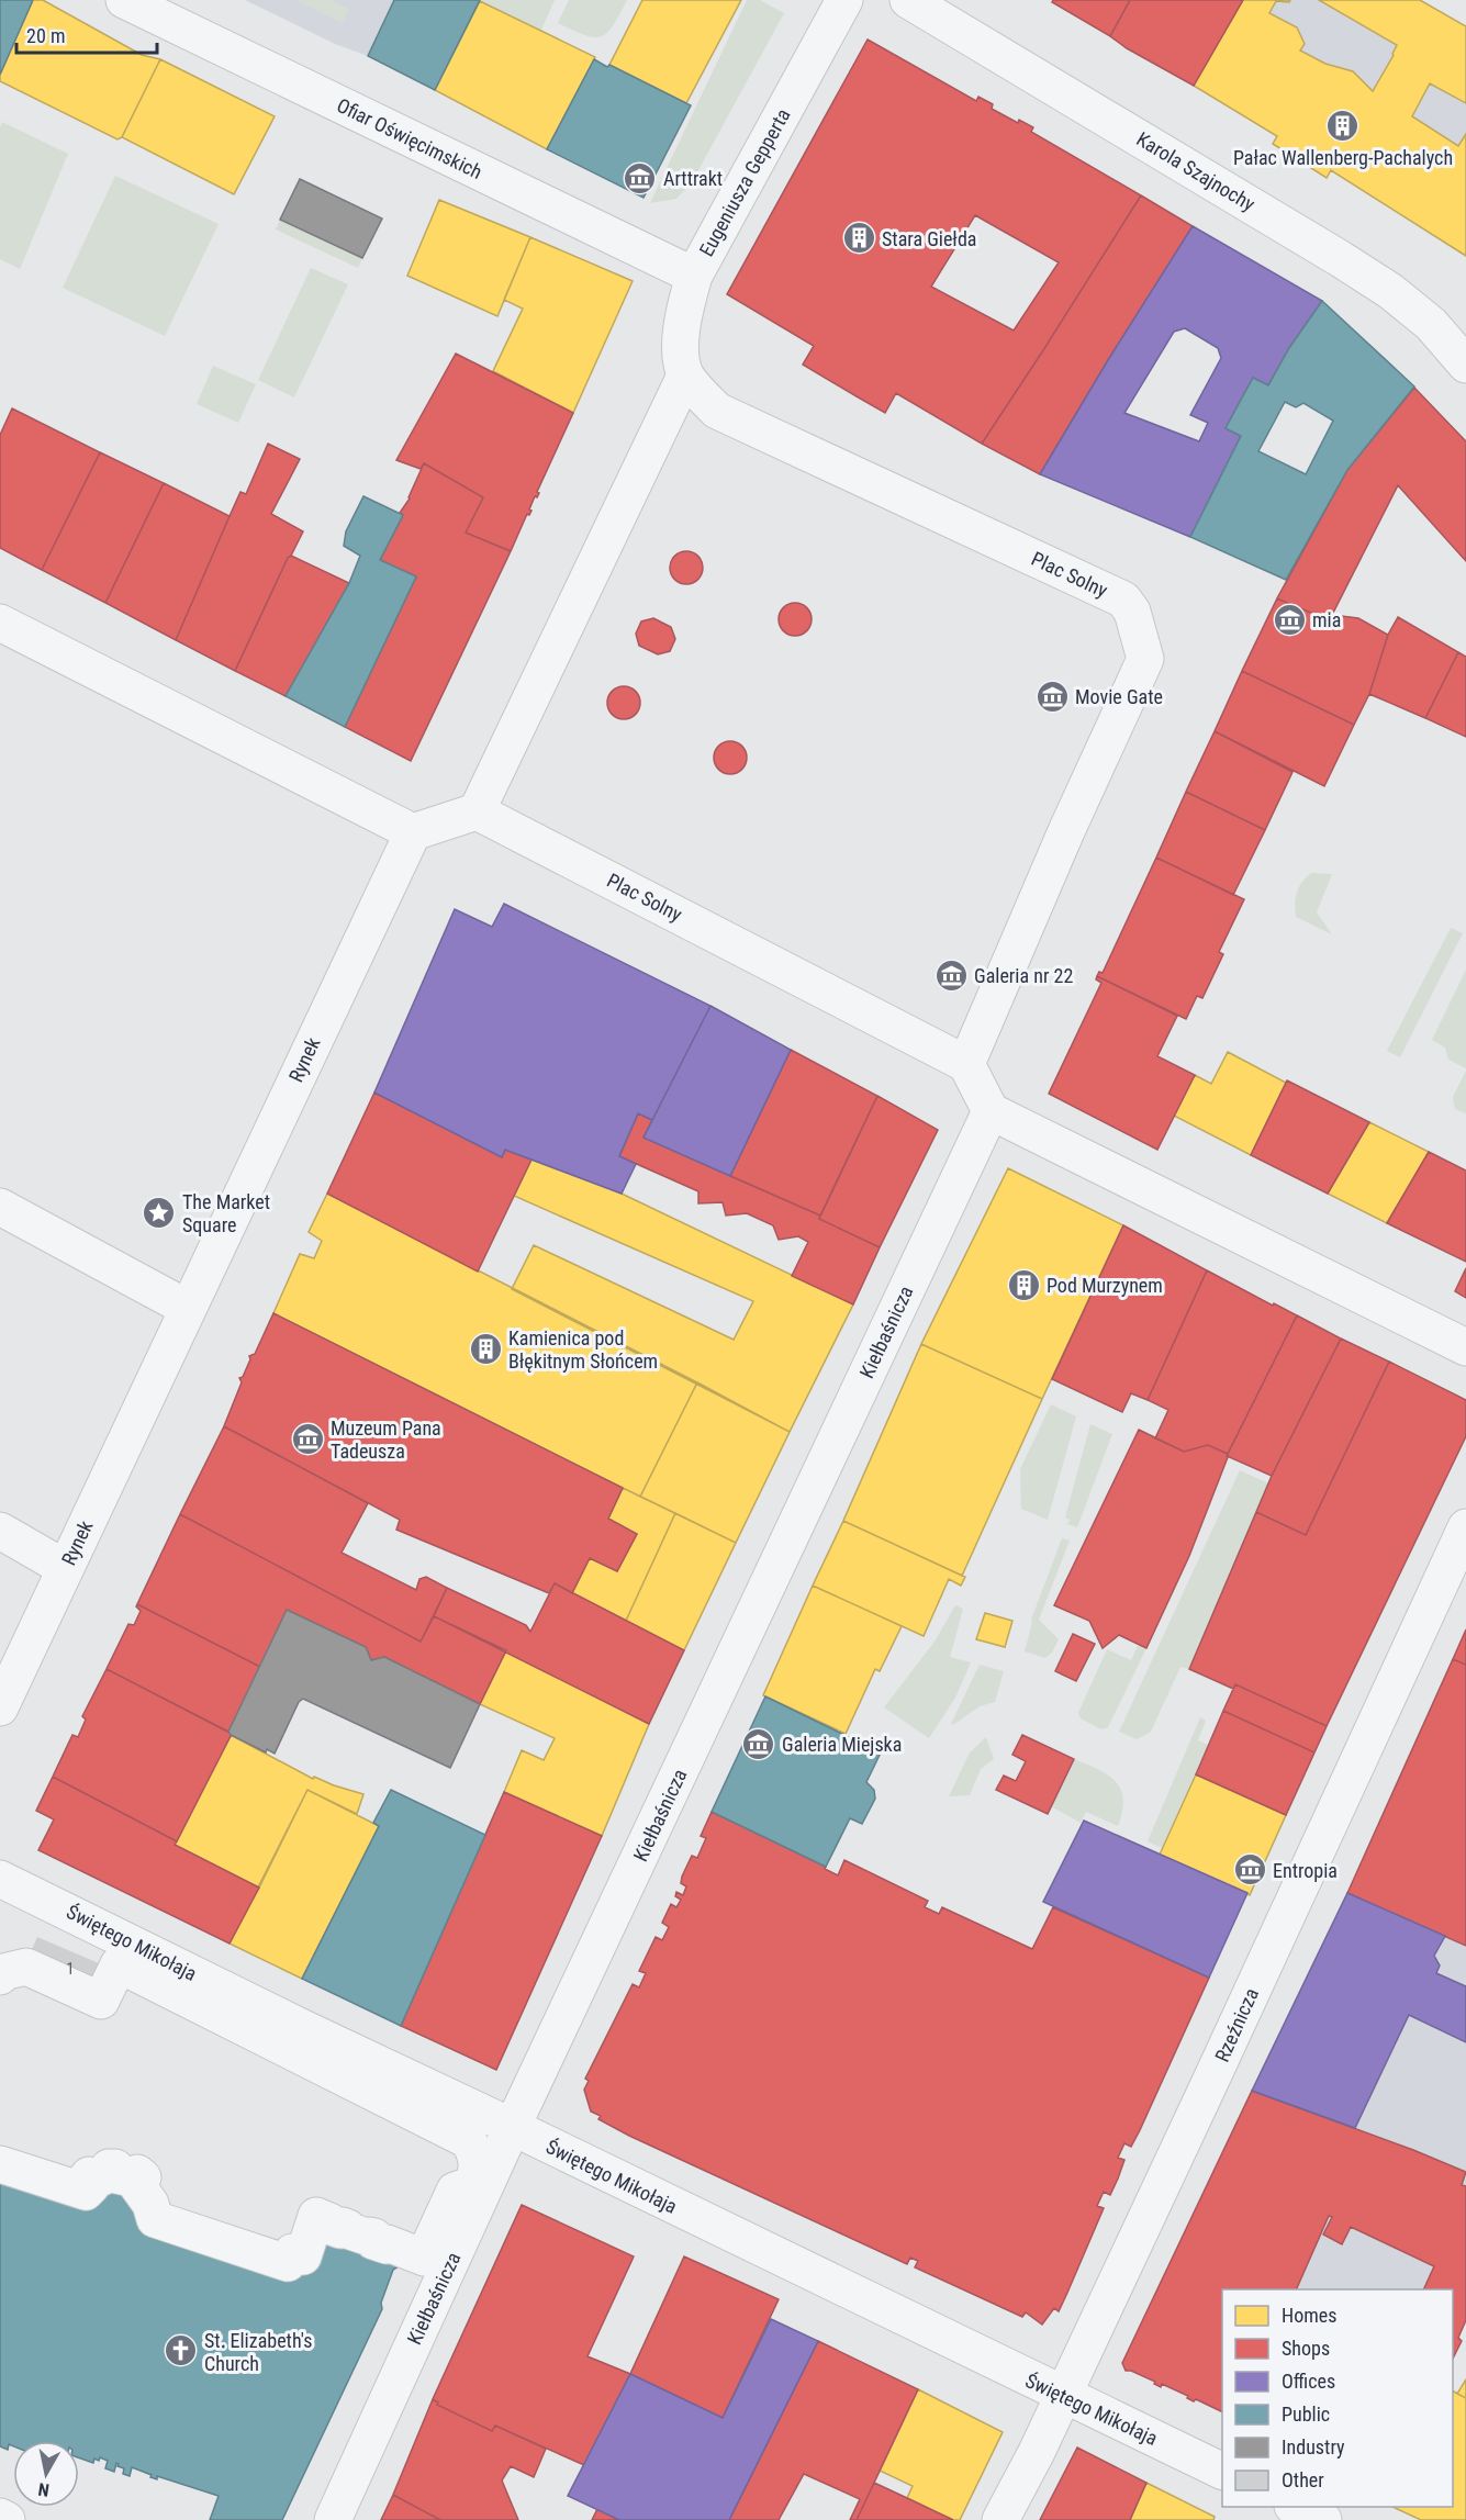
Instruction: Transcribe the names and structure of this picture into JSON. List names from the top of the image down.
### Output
{
  "streets": {
    "street": [
      "Ofiar Oświęcimskich",
      "Karola Szajnochy",
      "Eugeniusza Gepperta",
      "Plac Solny",
      "Rynek",
      "Kiełbaśnicza",
      "Świętego Mikołaja",
      "Rzeźnicza"
    ]
  },
  "crossings": [
    ["Ofiar Oświęcimskich", "Eugeniusza Gepperta"],
    ["Eugeniusza Gepperta", "Plac Solny"],
    ["Kiełbaśnicza", "Świętego Mikołaja"],
    ["Świętego Mikołaja", "Rzeźnicza"]
  ],
  "places": {
    "building": [
      "Pałac Wallenberg-Pachalych",
      "Stara Giełda",
      "Pod Murzynem",
      "Kamienica pod Błękitnym Słońcem"
    ],
    "museum": [
      "Arttrakt",
      "mia",
      "Movie Gate",
      "Galeria nr 22",
      "Muzeum Pana Tadeusza",
      "Galeria Miejska",
      "Entropia"
    ],
    "place": ["The Market Square"],
    "church": ["St. Elizabeth's Church"]
  },
  "house_numbers": ["1"],
  "legend": [
    "Homes",
    "Shops",
    "Offices",
    "Public",
    "Industry",
    "Other"
  ],
  "scale_bar": "20 m",
  "north": "bottom"
}
